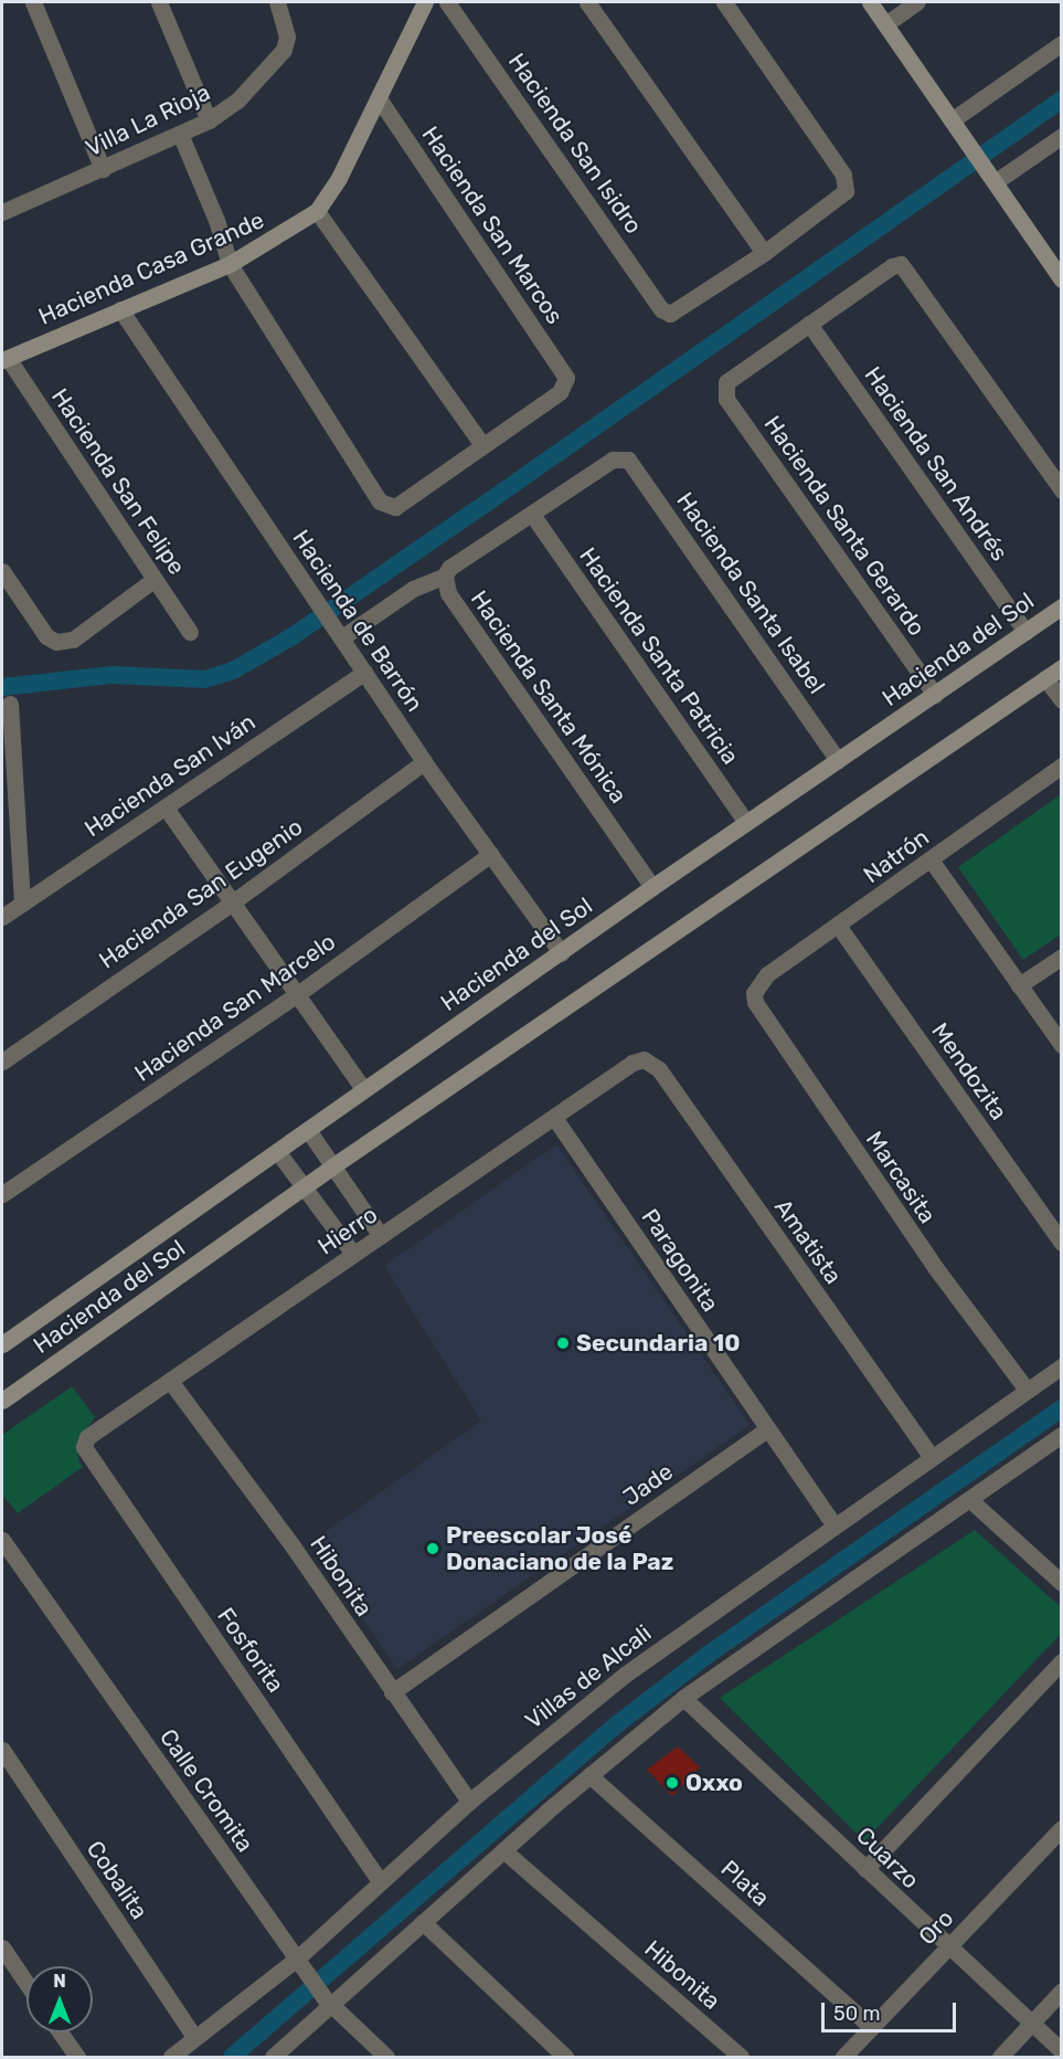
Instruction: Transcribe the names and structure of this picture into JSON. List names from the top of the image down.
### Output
{
  "streets": {
    "street": [
      "Villa La Rioja",
      "Hacienda San Isidro",
      "Hacienda San Marcos",
      "Hacienda Casa Grande",
      "Hacienda San Andrés",
      "Hacienda San Felipe",
      "Hacienda Santa Gerardo",
      "Hacienda Santa Isabel",
      "Hacienda de Barrón",
      "Hacienda del Sol",
      "Hacienda Santa Patricia",
      "Hacienda Santa Mónica",
      "Hacienda San Iván",
      "Natrón",
      "Hacienda San Eugenio",
      "Hacienda San Marcelo",
      "Mendozita",
      "Marcasita",
      "Hierro",
      "Amatista",
      "Paragonita",
      "Jade",
      "Hibonita",
      "Fosforita",
      "Villas de Alcali",
      "Calle Cromita",
      "Cuarzo",
      "Cobalita",
      "Plata",
      "Oro"
    ]
  },
  "crossings": [
    ["Hacienda San Marcos", "Hacienda Casa Grande"],
    ["Hacienda Casa Grande", "Hacienda San Felipe"],
    ["Hacienda Casa Grande", "Hacienda de Barrón"],
    ["Hacienda San Andrés", "Hacienda Santa Gerardo"],
    ["Hacienda San Andrés", "Hacienda del Sol"],
    ["Hacienda Santa Gerardo", "Hacienda del Sol"],
    ["Hacienda Santa Isabel", "Hacienda del Sol"],
    ["Hacienda Santa Isabel", "Hacienda Santa Mónica"],
    ["Hacienda de Barrón", "Hacienda del Sol"],
    ["Hacienda de Barrón", "Hacienda San Iván"],
    ["Hacienda de Barrón", "Hacienda San Eugenio"],
    ["Hacienda de Barrón", "Hacienda San Marcelo"],
    ["Hacienda del Sol", "Hacienda Santa Patricia"],
    ["Hacienda del Sol", "Hacienda Santa Mónica"],
    ["Hacienda Santa Patricia", "Hacienda Santa Mónica"],
    ["Natrón", "Mendozita"],
    ["Natrón", "Marcasita"],
    ["Marcasita", "Villas de Alcali"],
    ["Hierro", "Amatista"],
    ["Hierro", "Paragonita"],
    ["Hierro", "Hibonita"],
    ["Hierro", "Fosforita"],
    ["Amatista", "Villas de Alcali"],
    ["Paragonita", "Jade"],
    ["Paragonita", "Villas de Alcali"],
    ["Jade", "Hibonita"],
    ["Hibonita", "Villas de Alcali"],
    ["Fosforita", "Villas de Alcali"],
    ["Villas de Alcali", "Calle Cromita"],
    ["Villas de Alcali", "Cobalita"],
    ["Cuarzo", "Oro"],
    ["Plata", "Oro"]
  ],
  "places": ["Secundaria 10", "Preescolar José Donaciano de la Paz", "Oxxo"],
  "scale_bar": "50 m",
  "north": "top"
}
